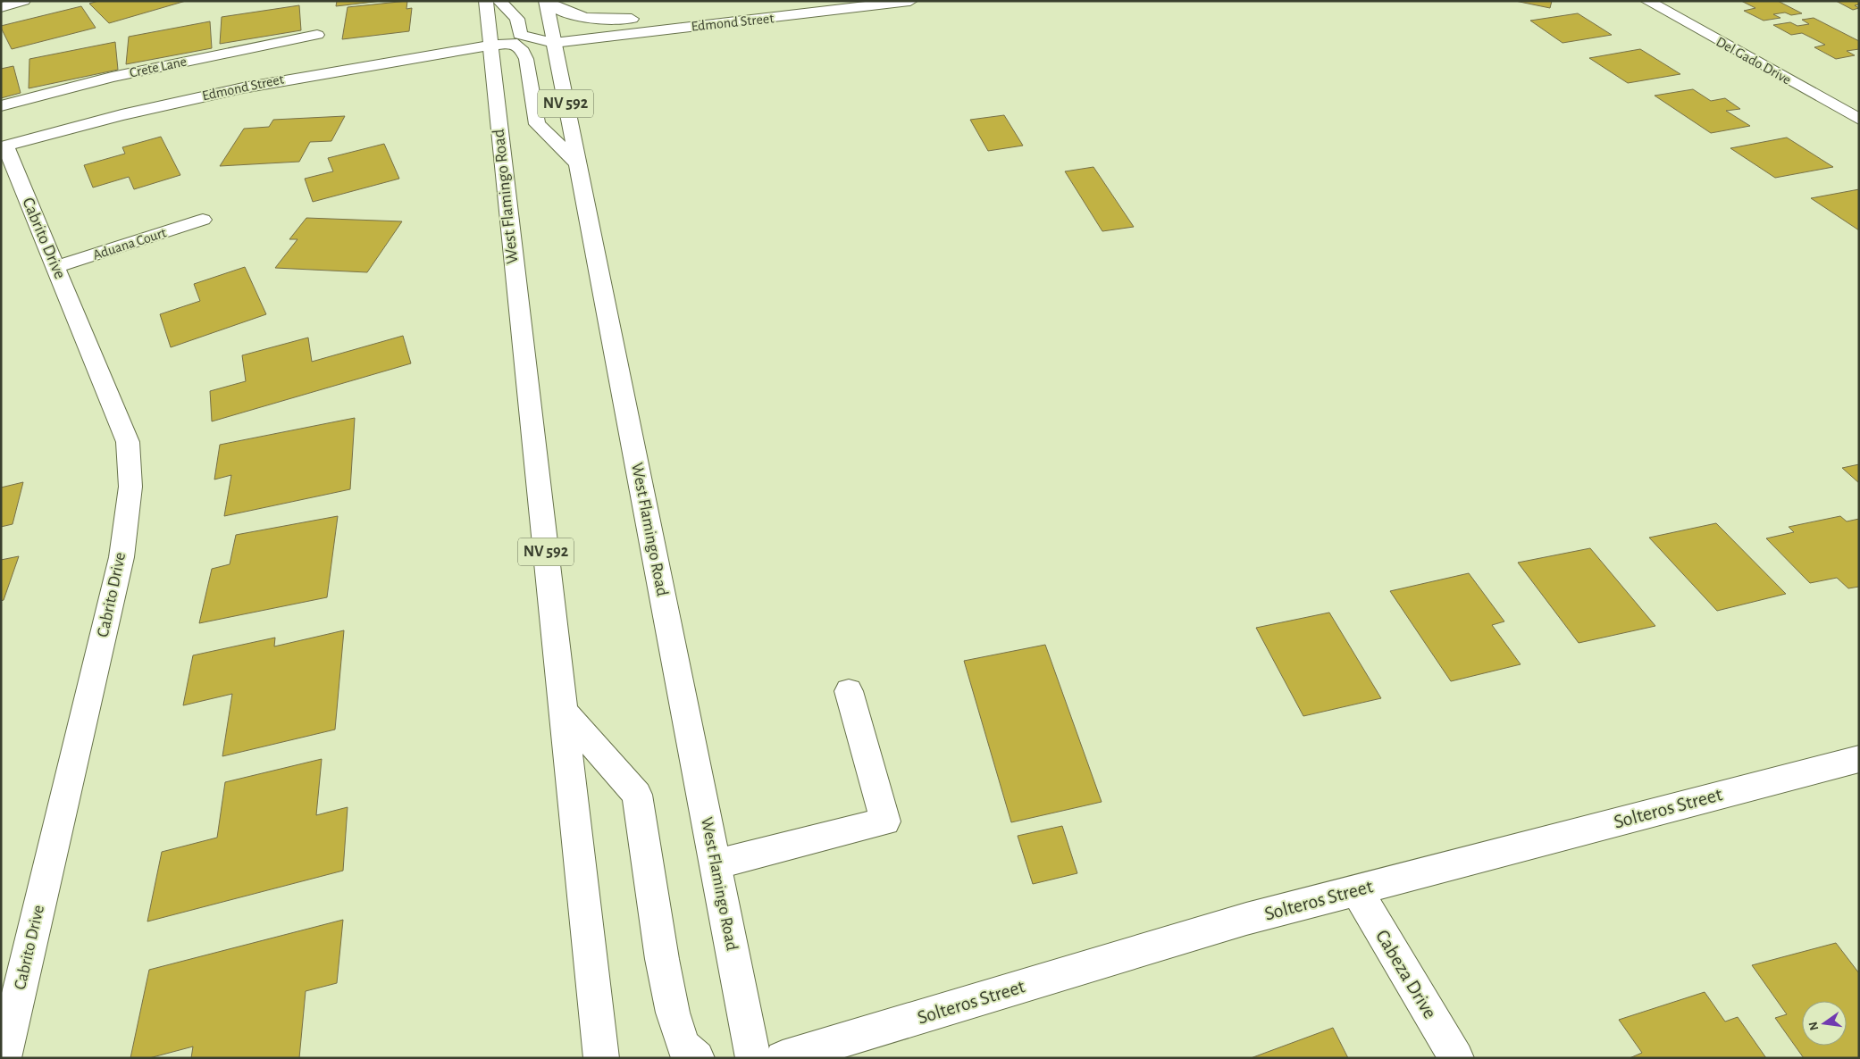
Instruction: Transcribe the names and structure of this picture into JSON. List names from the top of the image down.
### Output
{
  "streets": {
    "street": [
      "Edmond Street",
      "Del Gado Drive",
      "Crete Lane",
      "NV 592",
      "West Flamingo Road",
      "Cabrito Drive",
      "Aduana Court",
      "Solteros Street",
      "Cabeza Drive"
    ]
  },
  "crossings": [
    ["Edmond Street", "West Flamingo Road"],
    ["Edmond Street", "Cabrito Drive"],
    ["Cabrito Drive", "Aduana Court"],
    ["Solteros Street", "Cabeza Drive"]
  ],
  "north": "left"
}
